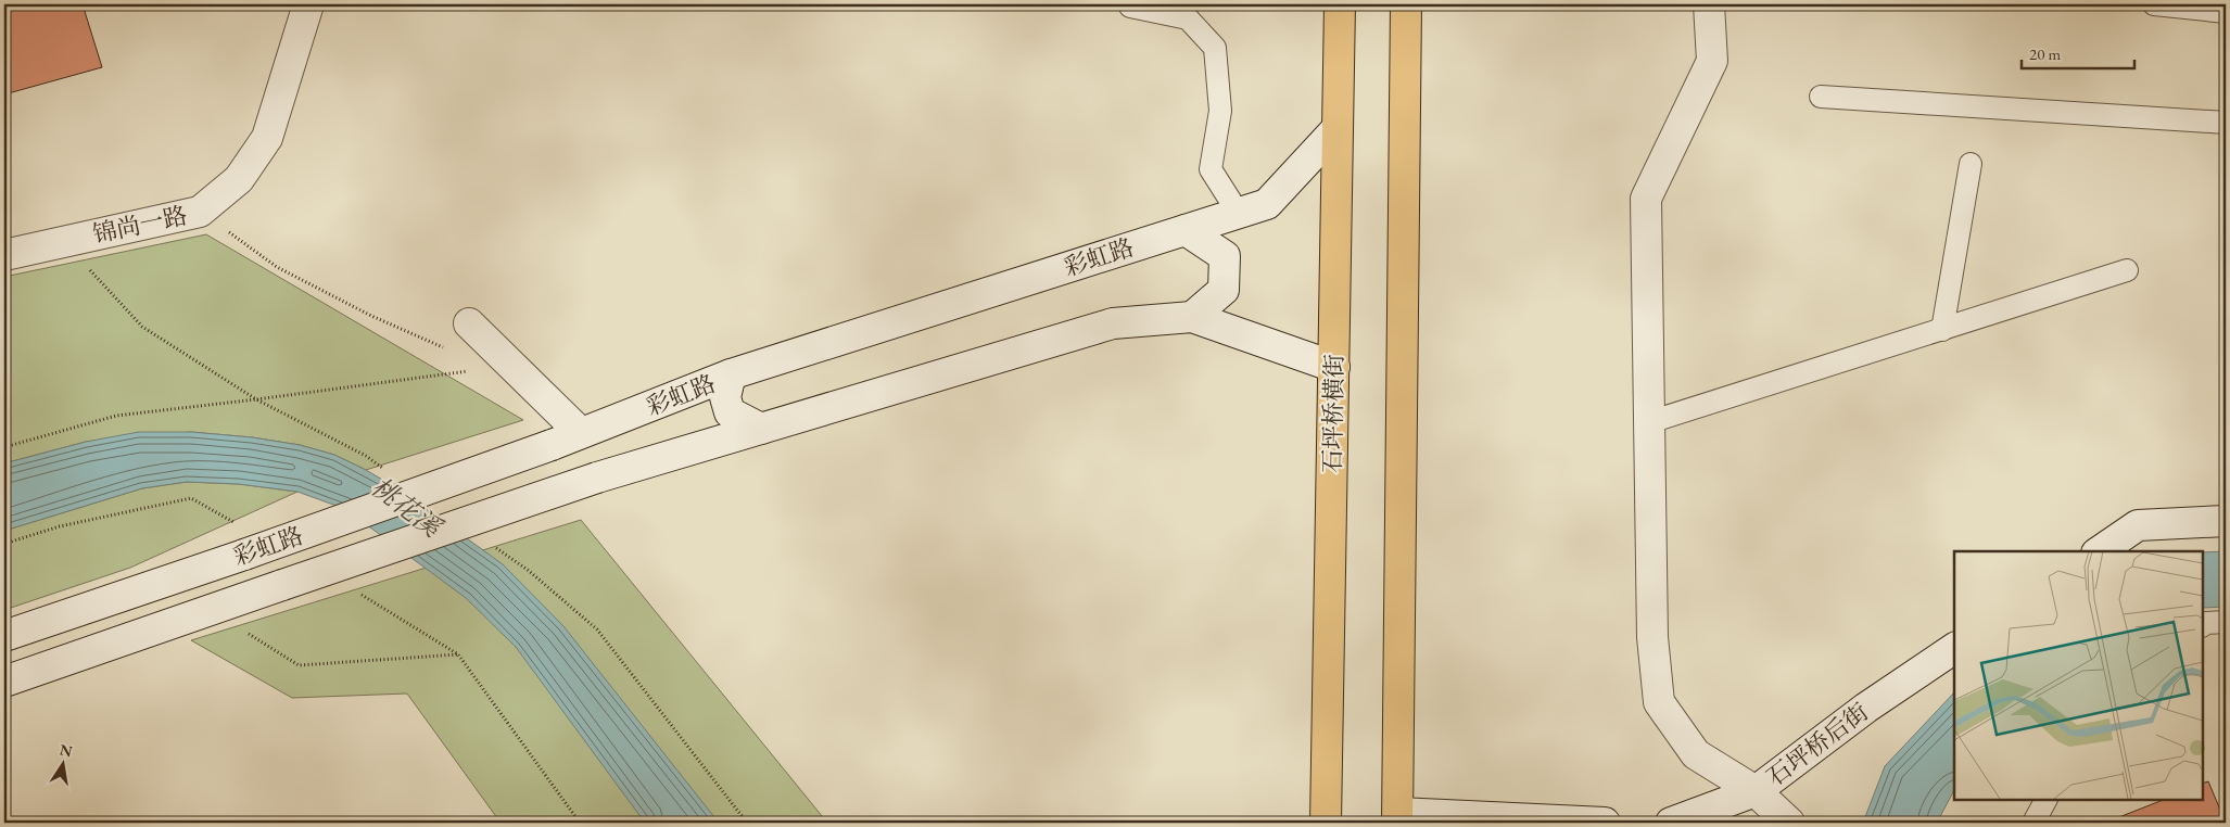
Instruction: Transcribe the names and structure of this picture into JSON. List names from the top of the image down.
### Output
{
  "streets": {
    "main road": [
      "锦尚一路",
      "彩虹路",
      "石坪桥横街",
      "石坪桥后街"
    ]
  },
  "crossings": [
    ["彩虹路", "石坪桥横街"]
  ],
  "water": ["桃花溪"],
  "scale_bar": "20 m",
  "north": "top"
}
